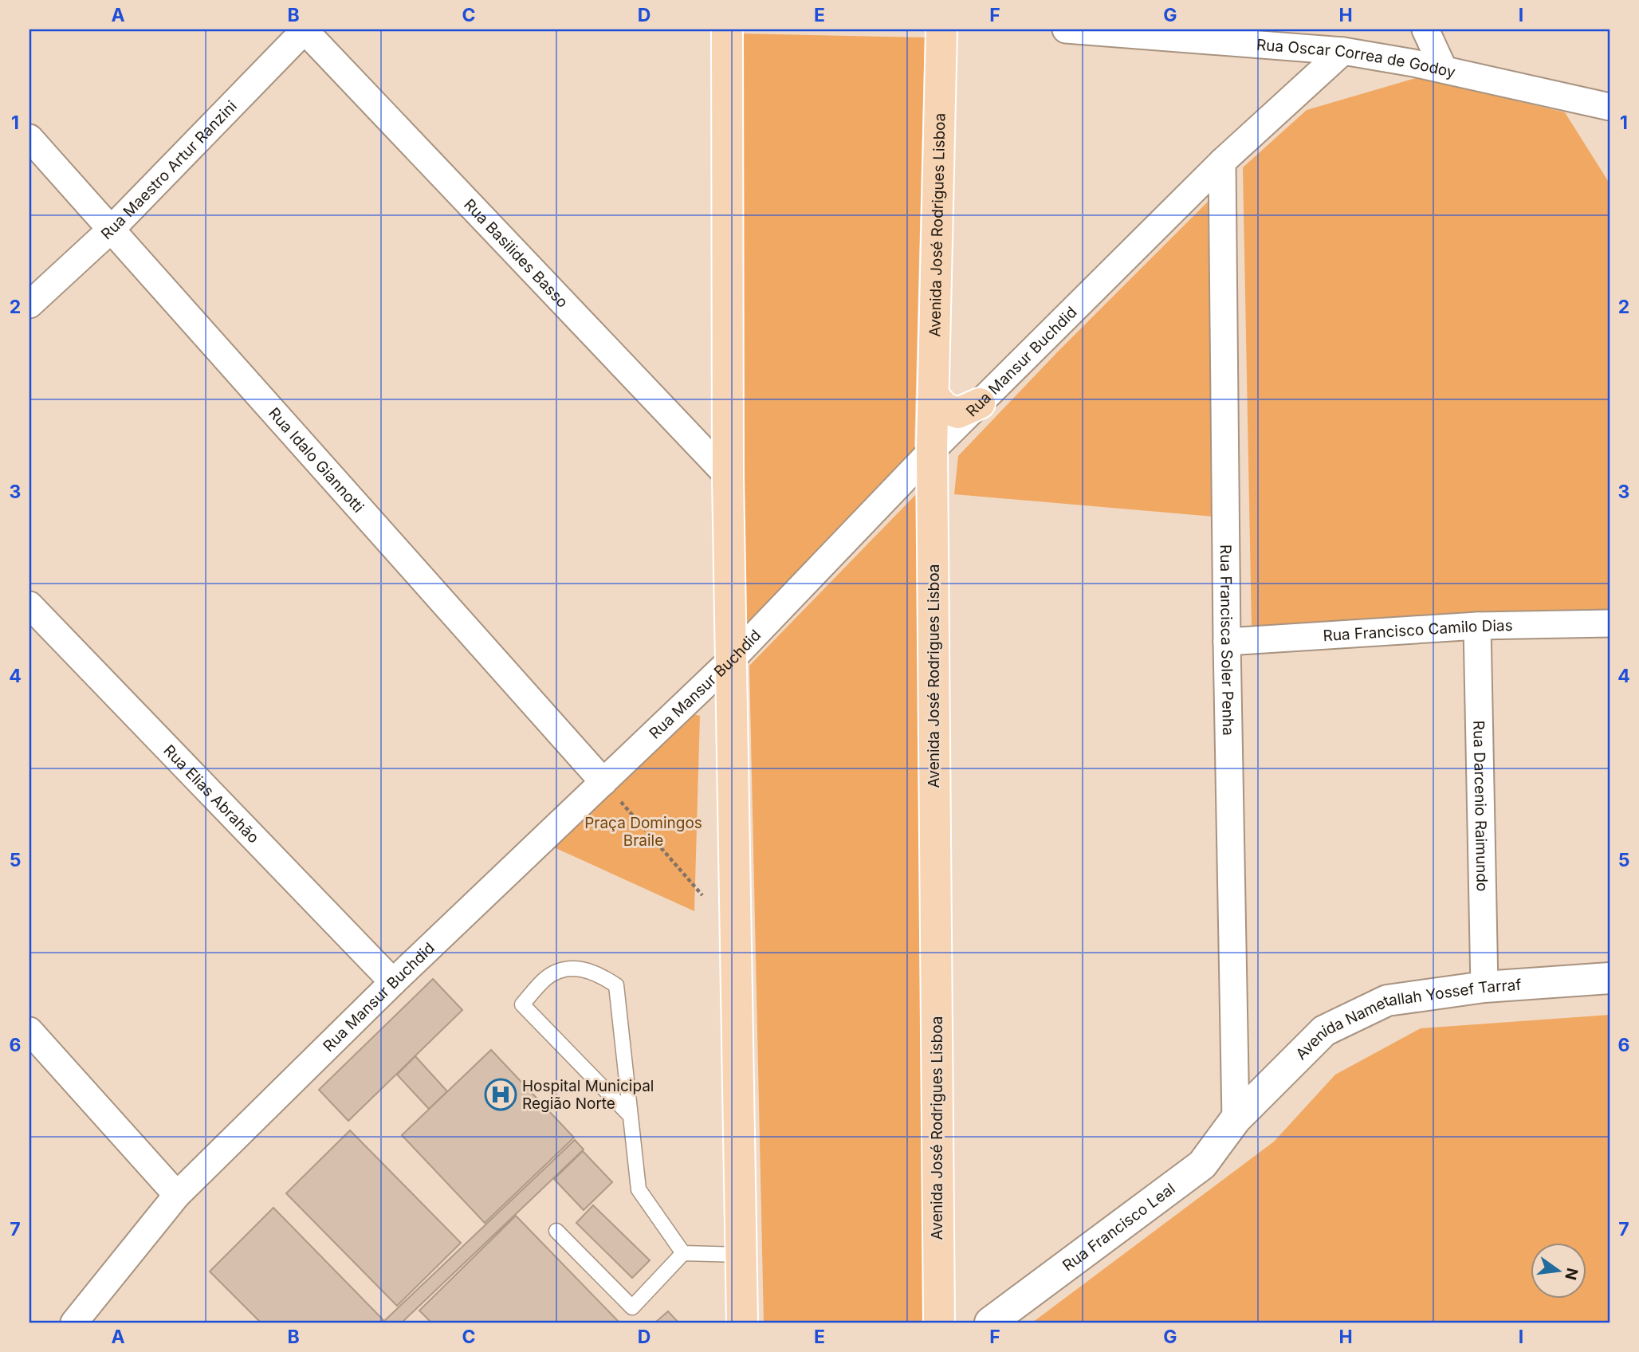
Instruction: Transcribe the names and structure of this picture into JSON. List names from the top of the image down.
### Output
{
  "streets": {
    "main road": ["Avenida José Rodrigues Lisboa"],
    "street": [
      "Rua Oscar Correa de Godoy",
      "Rua Maestro Artur Ranzini",
      "Rua Basilides Basso",
      "Rua Mansur Buchdid",
      "Rua Idalo Giannotti",
      "Rua Francisco Camilo Dias",
      "Rua Francisca Soler Penha",
      "Rua Elias Abrahão",
      "Rua Darcenio Raimundo",
      "Avenida Nametallah Yossef Tarraf",
      "Rua Francisco Leal"
    ]
  },
  "crossings": [
    ["Rua Oscar Correa de Godoy", "Rua Mansur Buchdid"],
    ["Rua Maestro Artur Ranzini", "Rua Basilides Basso"],
    ["Rua Maestro Artur Ranzini", "Rua Idalo Giannotti"],
    ["Avenida José Rodrigues Lisboa", "Rua Mansur Buchdid"],
    ["Rua Mansur Buchdid", "Rua Idalo Giannotti"],
    ["Rua Mansur Buchdid", "Rua Francisca Soler Penha"],
    ["Rua Mansur Buchdid", "Rua Elias Abrahão"],
    ["Rua Francisco Camilo Dias", "Rua Francisca Soler Penha"],
    ["Rua Francisco Camilo Dias", "Rua Darcenio Raimundo"],
    ["Rua Francisca Soler Penha", "Avenida Nametallah Yossef Tarraf"],
    ["Rua Francisca Soler Penha", "Rua Francisco Leal"],
    ["Rua Darcenio Raimundo", "Avenida Nametallah Yossef Tarraf"],
    ["Avenida Nametallah Yossef Tarraf", "Rua Francisco Leal"]
  ],
  "parks": ["Praça Domingos Braile"],
  "places": {
    "hospital": ["Hospital Municipal Região Norte"]
  },
  "north": "right",
  "grid": {
    "columns": [
      "A",
      "B",
      "C",
      "D",
      "E",
      "F",
      "G",
      "H",
      "I"
    ],
    "rows": [
      "1",
      "2",
      "3",
      "4",
      "5",
      "6",
      "7"
    ]
  }
}
